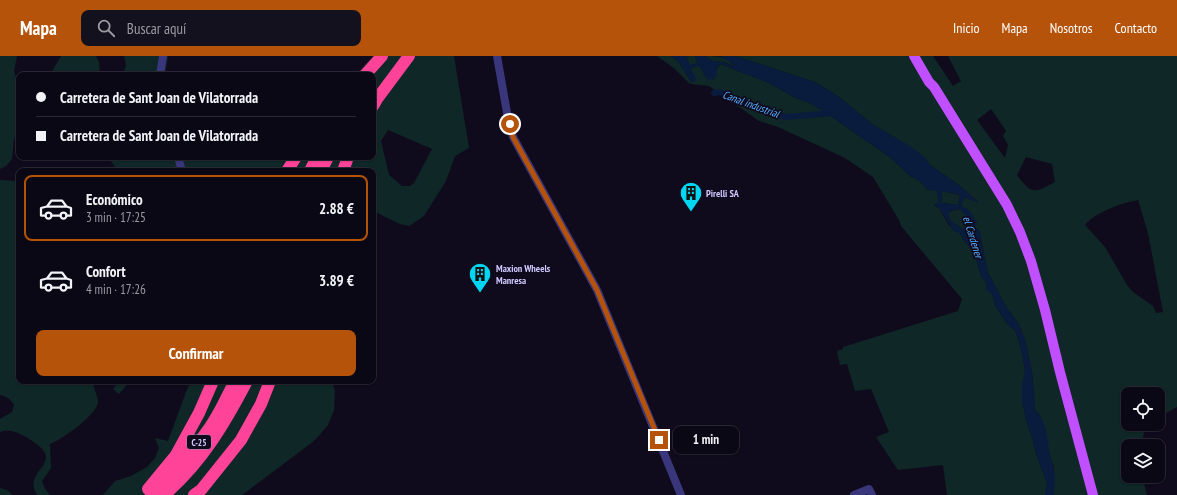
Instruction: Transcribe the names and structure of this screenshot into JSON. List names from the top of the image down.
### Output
{
  "streets": {
    "highway": ["C-25"]
  },
  "water": ["Canal industrial", "el Cardener"],
  "places": {
    "building": ["Pirelli SA", "Maxion Wheels Manresa"]
  },
  "page": {
    "header": "Mapa",
    "search": "Buscar aquí",
    "nav": [
      "Inicio",
      "Mapa",
      "Nosotros",
      "Contacto"
    ],
    "banner": ["Carretera de Sant Joan de Vilatorrada", "Carretera de Sant Joan de Vilatorrada"],
    "list": [
      {
        "name": "Económico",
        "note": "3 min · 17:25",
        "value": "2.88 €"
      },
      {
        "name": "Confort",
        "note": "4 min · 17:26",
        "value": "3.89 €"
      }
    ],
    "buttons": "Confirmar",
    "bubble": "1 min"
  }
}
